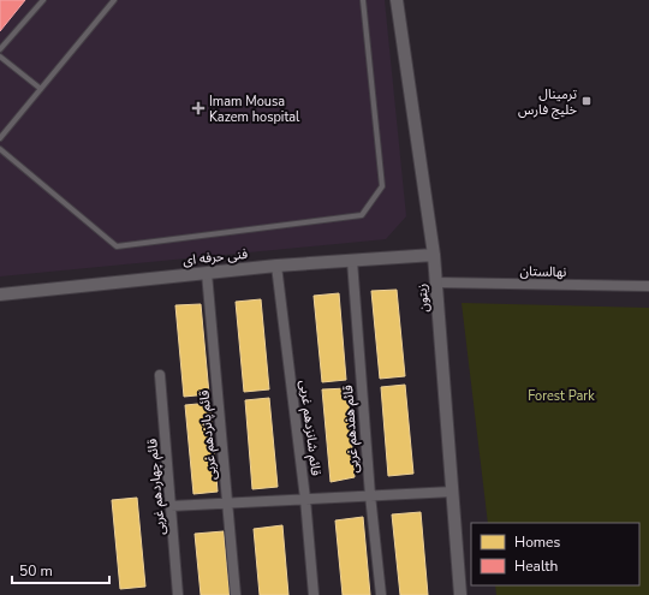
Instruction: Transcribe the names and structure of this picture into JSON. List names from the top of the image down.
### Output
{
  "streets": {
    "street": [
      "فنی حرفه ای",
      "نهالستان",
      "زیتون",
      "قائم شانزدهم غربی",
      "قائم هفدهم غربی",
      "قائم پانزدهم غربی",
      "قائم چهاردهم غربی"
    ]
  },
  "crossings": [
    ["فنی حرفه ای", "زیتون"],
    ["فنی حرفه ای", "قائم شانزدهم غربی"],
    ["فنی حرفه ای", "قائم هفدهم غربی"],
    ["فنی حرفه ای", "قائم پانزدهم غربی"],
    ["نهالستان", "زیتون"]
  ],
  "parks": ["Forest Park"],
  "places": {
    "transit": ["ترمینال خلیج فارس"],
    "health": ["Imam Mousa Kazem hospital"]
  },
  "legend": ["Homes", "Health"],
  "scale_bar": "50 m"
}
